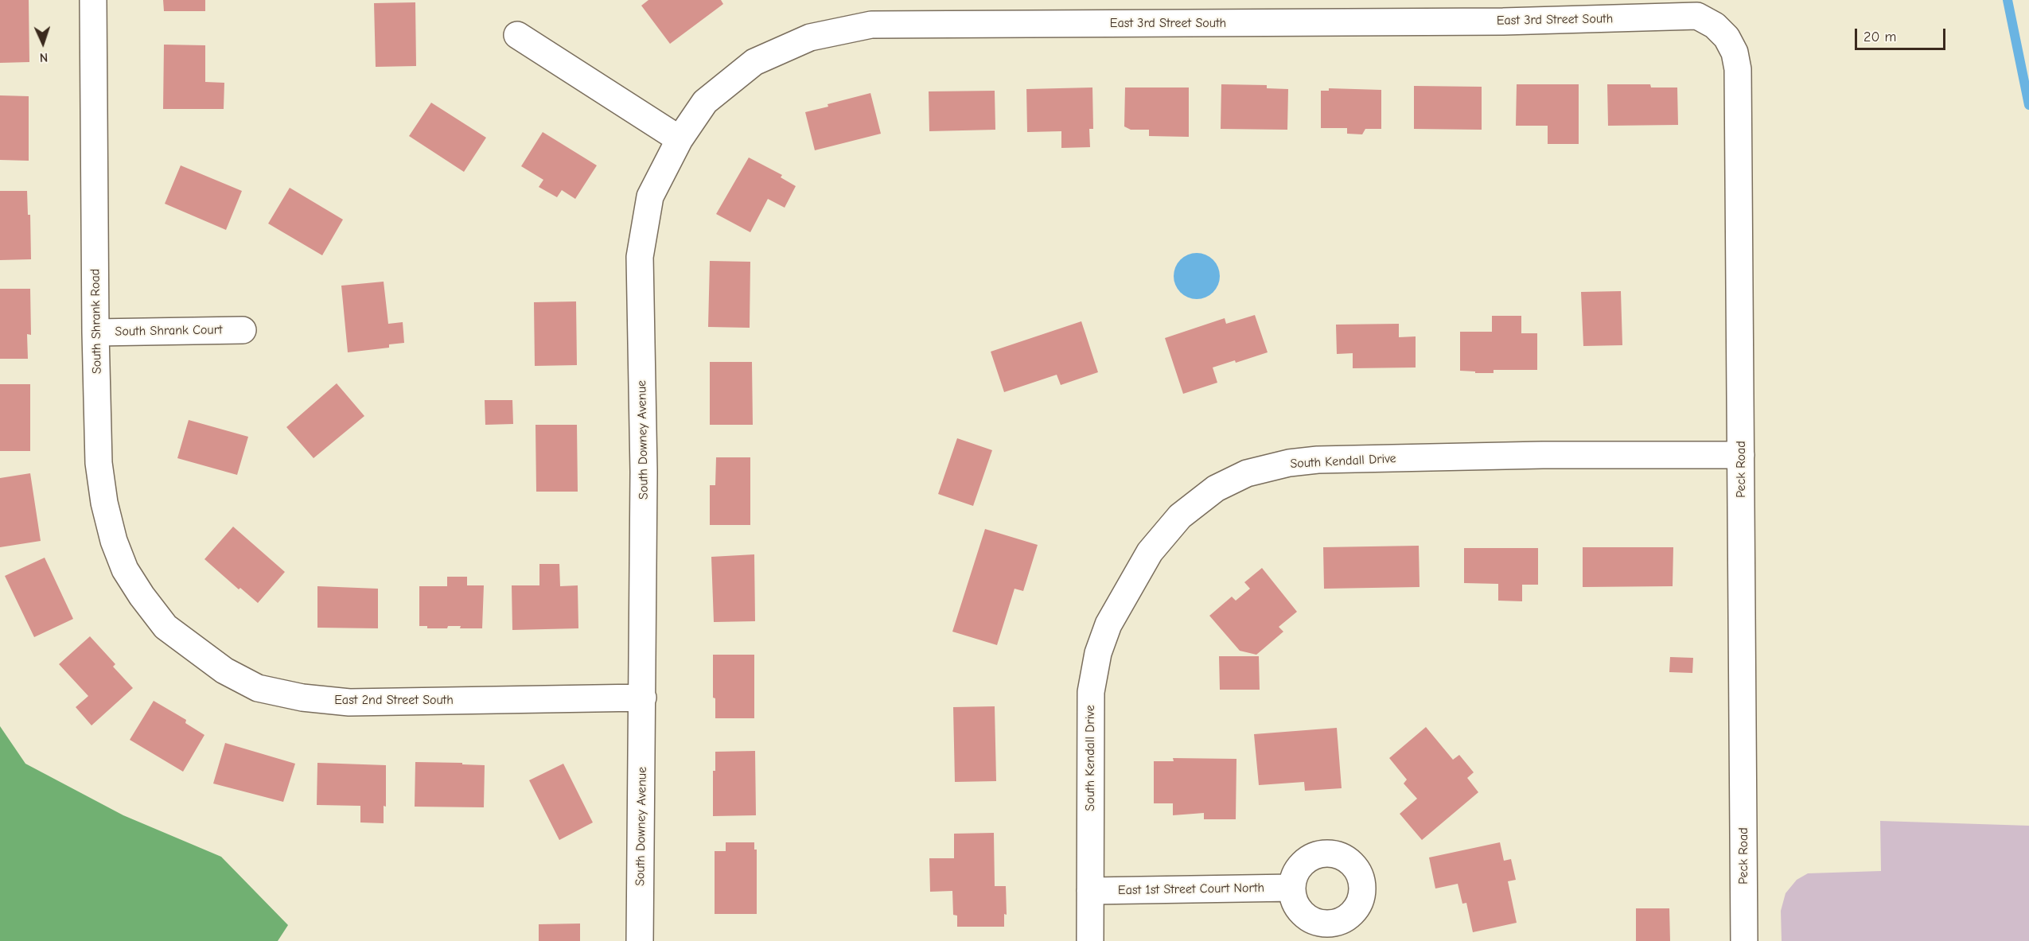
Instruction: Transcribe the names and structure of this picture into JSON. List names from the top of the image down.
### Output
{
  "streets": {
    "street": [
      "East 3rd Street South",
      "South Shrank Road",
      "South Shrank Court",
      "South Downey Avenue",
      "South Kendall Drive",
      "Peck Road",
      "East 2nd Street South",
      "East 1st Street Court North"
    ]
  },
  "crossings": [
    ["East 3rd Street South", "South Downey Avenue"],
    ["East 3rd Street South", "Peck Road"],
    ["South Shrank Road", "South Shrank Court"],
    ["South Shrank Road", "East 2nd Street South"],
    ["South Downey Avenue", "East 2nd Street South"],
    ["South Kendall Drive", "Peck Road"],
    ["South Kendall Drive", "East 1st Street Court North"]
  ],
  "scale_bar": "20 m",
  "north": "bottom"
}
